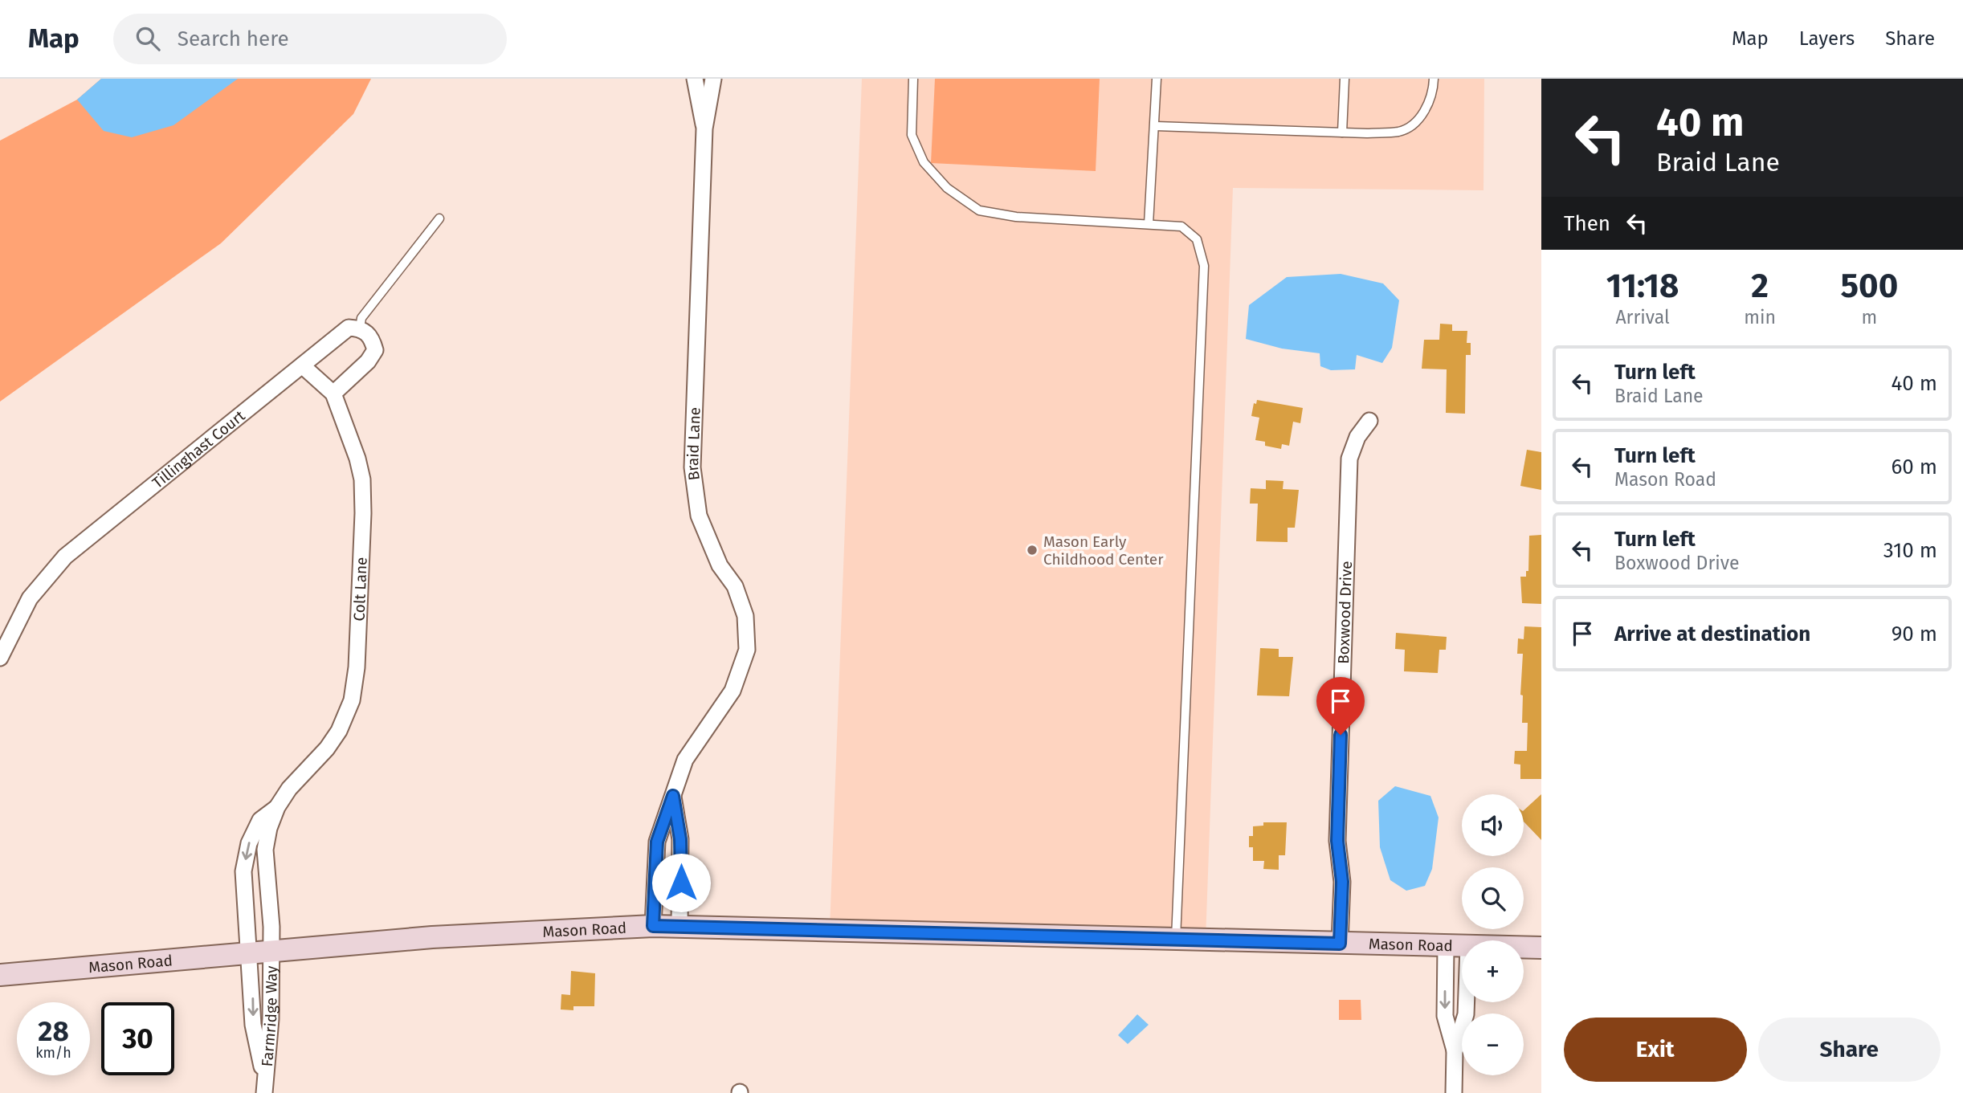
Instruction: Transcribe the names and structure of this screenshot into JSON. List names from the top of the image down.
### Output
{
  "streets": {
    "main road": ["Mason Road"],
    "street": [
      "Braid Lane",
      "Tillinghast Court",
      "Colt Lane",
      "Boxwood Drive",
      "Farmridge Way"
    ]
  },
  "crossings": [
    ["Braid Lane", "Mason Road"],
    ["Tillinghast Court", "Colt Lane"],
    ["Colt Lane", "Mason Road"],
    ["Colt Lane", "Farmridge Way"],
    ["Boxwood Drive", "Mason Road"],
    ["Mason Road", "Farmridge Way"]
  ],
  "places": ["Mason Early Childhood Center"],
  "page": {
    "header": "Map",
    "search": "Search here",
    "nav": ["Map", "Layers", "Share"],
    "turn": ["40 m", "Braid Lane"],
    "then": "Then",
    "eta": [
      "11:18",
      "Arrival",
      "2",
      "min",
      "500",
      "m"
    ],
    "list": [
      {
        "name": "Turn left",
        "note": "Braid Lane",
        "value": "40 m"
      },
      {
        "name": "Turn left",
        "note": "Mason Road",
        "value": "60 m"
      },
      {
        "name": "Turn left",
        "note": "Boxwood Drive",
        "value": "310 m"
      },
      {
        "name": "Arrive at destination",
        "value": "90 m"
      }
    ],
    "map_buttons": ["+", "−"],
    "speed": "28 km/h",
    "limit": "30",
    "buttons": ["Exit", "Share"]
  }
}
